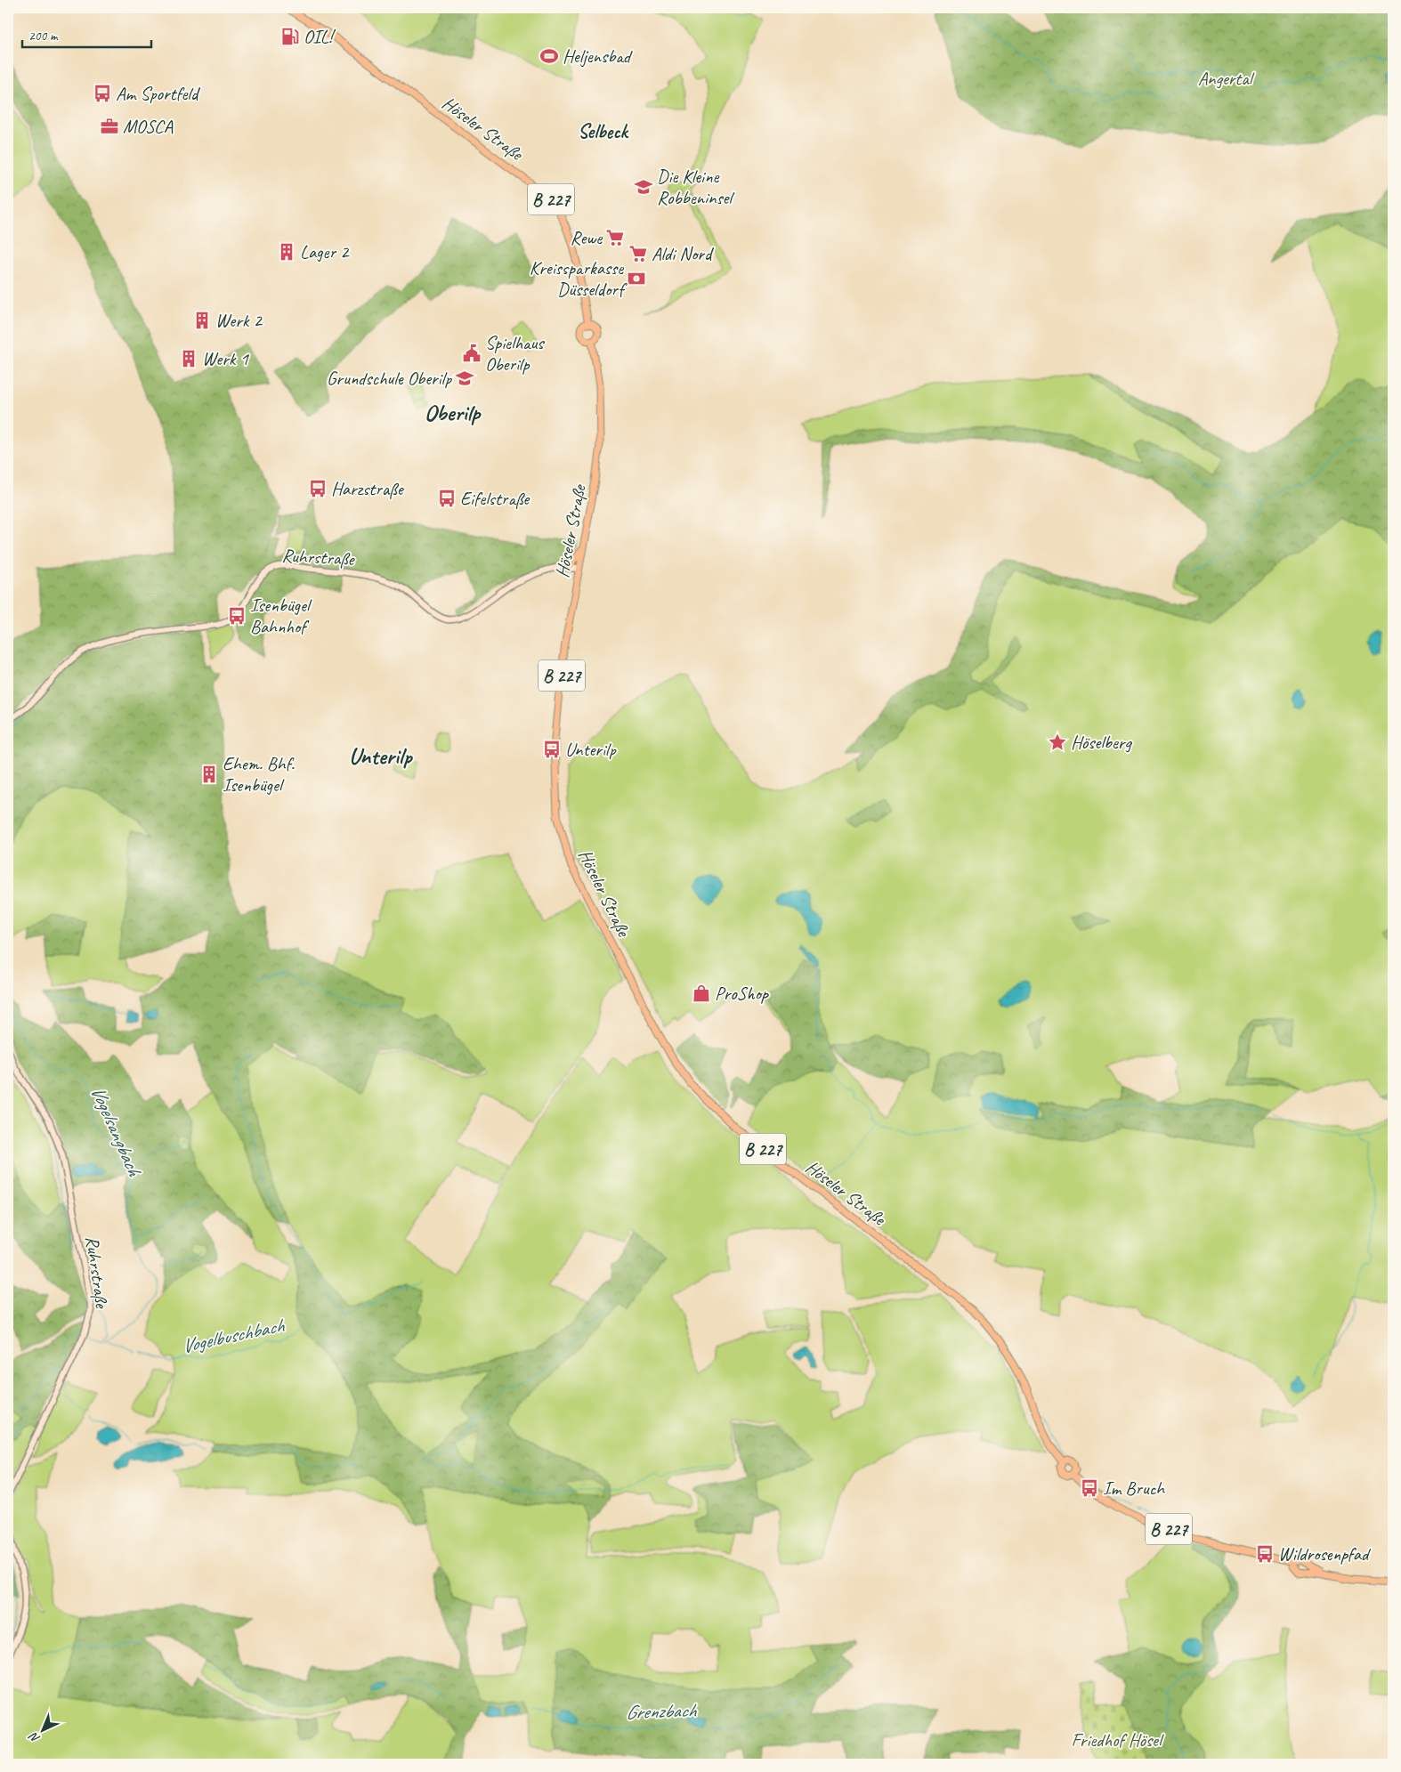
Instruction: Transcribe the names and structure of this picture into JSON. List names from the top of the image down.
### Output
{
  "streets": {
    "main road": ["Höseler Straße", "B 227", "Ruhrstraße"]
  },
  "crossings": [
    ["Höseler Straße", "B 227"],
    ["Höseler Straße", "Ruhrstraße"]
  ],
  "districts": ["Selbeck", "Oberilp", "Unterilp"],
  "water": ["Vogelsangbach", "Vogelbuschbach", "Grenzbach"],
  "parks": ["Angertal", "Friedhof Hösel"],
  "places": {
    "fuel station": ["OIL!"],
    "sports": ["Heljensbad"],
    "bus stop": [
      "Am Sportfeld",
      "Harzstraße",
      "Eifelstraße",
      "Isenbügel Bahnhof",
      "Unterilp",
      "Im Bruch",
      "Wildrosenpfad"
    ],
    "office": ["MOSCA"],
    "school or university": ["Die Kleine Robbeninsel", "Grundschule Oberilp"],
    "supermarket": ["Rewe", "Aldi Nord"],
    "building": [
      "Lager 2",
      "Werk 2",
      "Werk 1",
      "Ehem. Bhf. Isenbügel"
    ],
    "bank": ["Kreissparkasse Düsseldorf"],
    "public building": ["Spielhaus Oberilp"],
    "place": ["Höselberg"],
    "shop": ["ProShop"]
  },
  "scale_bar": "200 m",
  "north": "bottom left"
}
